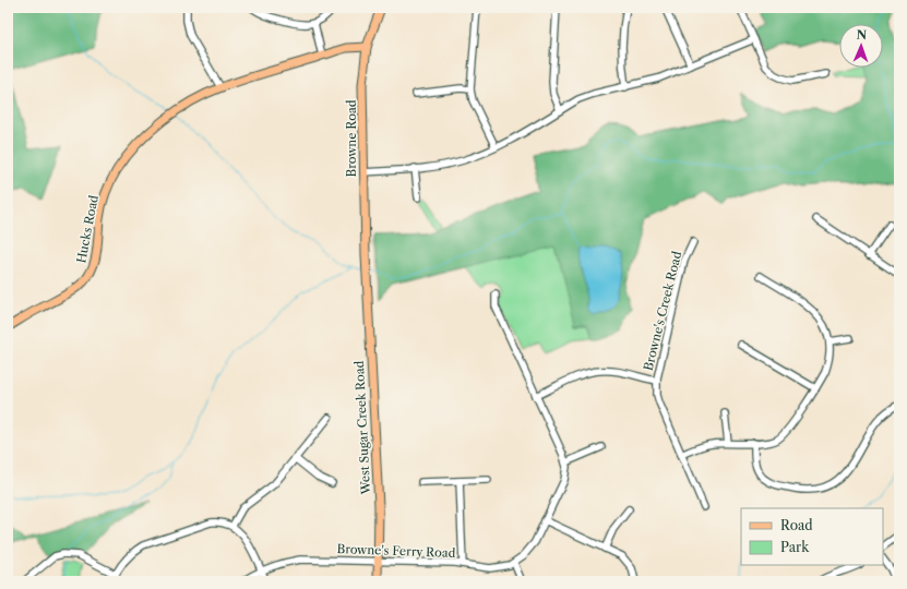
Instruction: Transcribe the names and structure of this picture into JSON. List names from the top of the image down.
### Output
{
  "streets": {
    "main road": ["Browne Road", "Hucks Road", "West Sugar Creek Road"],
    "street": ["Browne's Creek Road", "Browne's Ferry Road"]
  },
  "crossings": [
    ["Browne Road", "Hucks Road"],
    ["Browne Road", "West Sugar Creek Road"],
    ["West Sugar Creek Road", "Browne's Ferry Road"]
  ],
  "legend": ["Road", "Park"],
  "north": "top"
}
